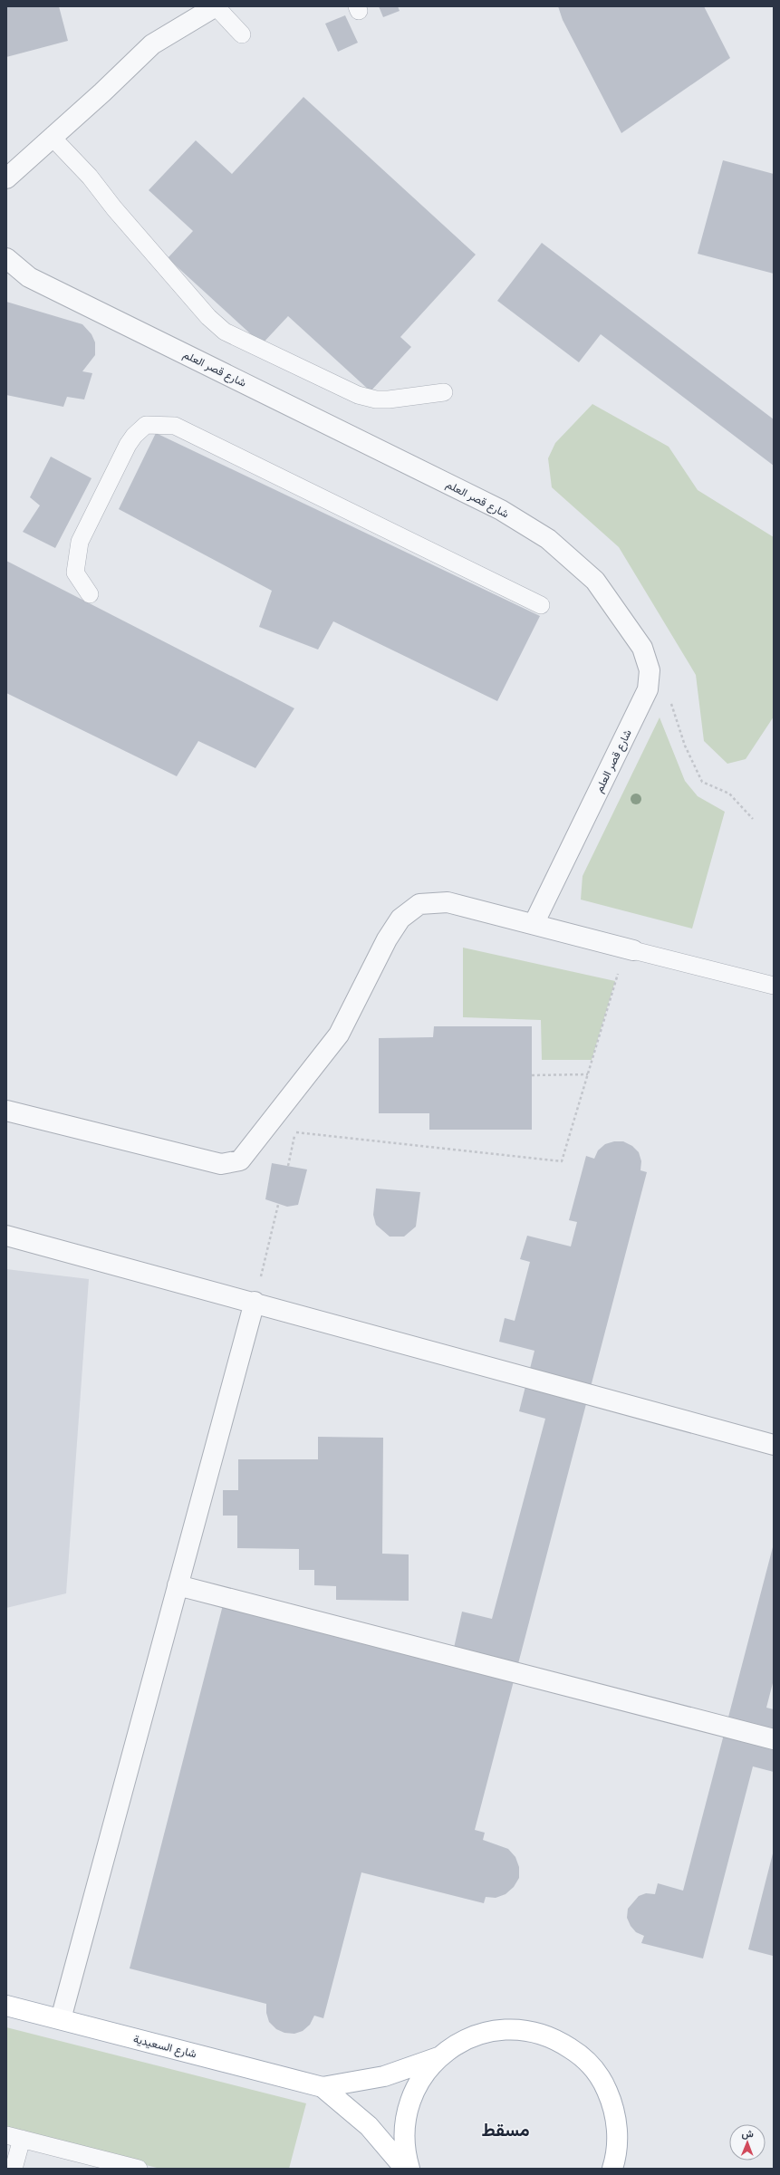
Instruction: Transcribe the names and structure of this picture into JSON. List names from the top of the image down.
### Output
{
  "streets": {
    "main road": ["شارع السعيدية"],
    "street": ["شارع قصر العلم"]
  },
  "districts": ["مسقط"],
  "north": "top"
}
